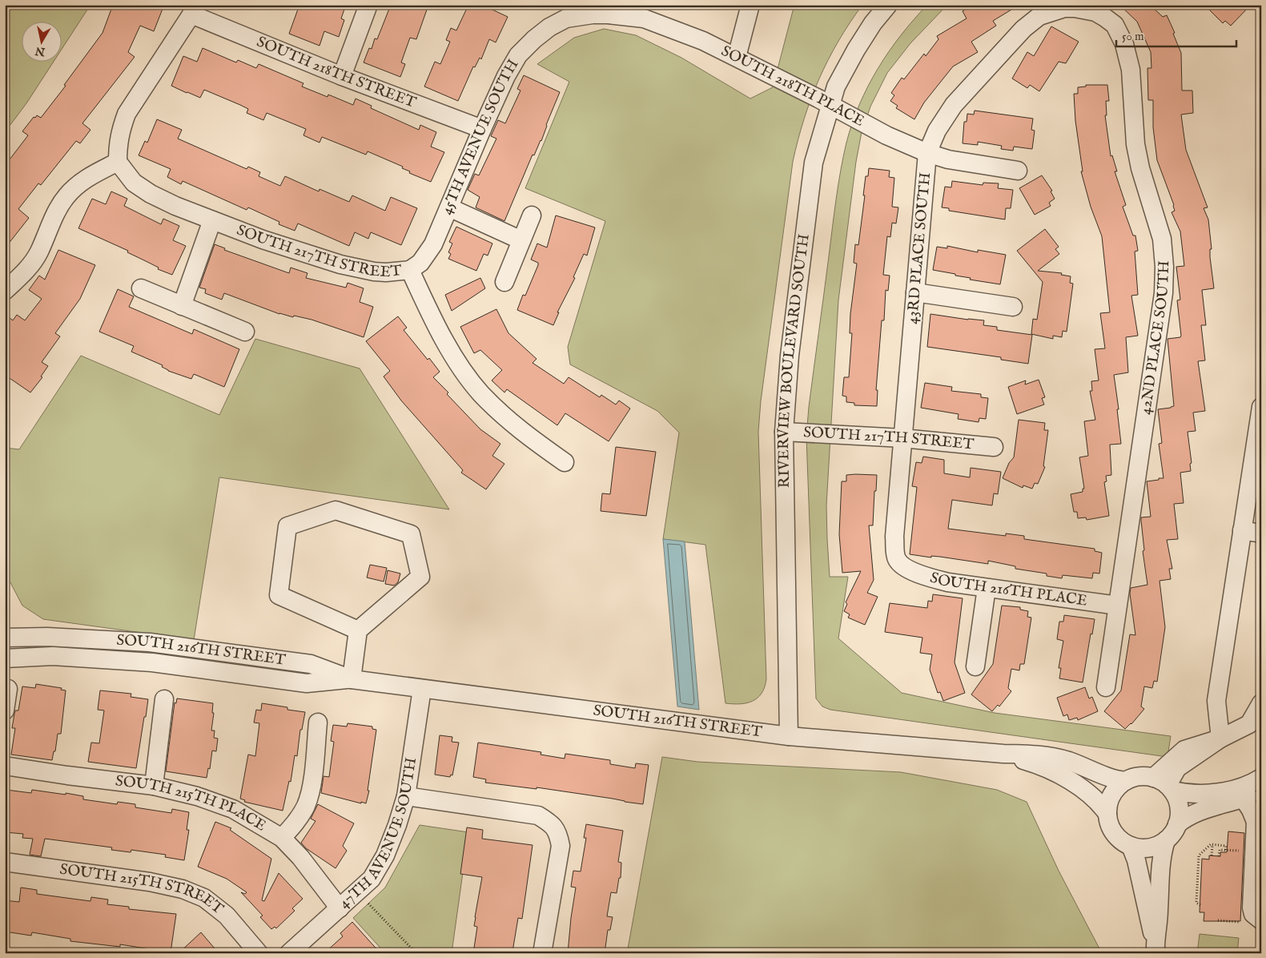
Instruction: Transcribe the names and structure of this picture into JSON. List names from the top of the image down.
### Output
{
  "streets": {
    "street": [
      "SOUTH 218TH STREET",
      "SOUTH 218TH PLACE",
      "45TH AVENUE SOUTH",
      "SOUTH 217TH STREET",
      "43RD PLACE SOUTH",
      "42ND PLACE SOUTH",
      "RIVERVIEW BOULEVARD SOUTH",
      "SOUTH 216TH PLACE",
      "SOUTH 216TH STREET",
      "SOUTH 215TH PLACE",
      "47TH AVENUE SOUTH",
      "SOUTH 215TH STREET"
    ]
  },
  "crossings": [
    ["SOUTH 218TH STREET", "45TH AVENUE SOUTH"],
    ["SOUTH 218TH PLACE", "45TH AVENUE SOUTH"],
    ["SOUTH 218TH PLACE", "43RD PLACE SOUTH"],
    ["SOUTH 218TH PLACE", "RIVERVIEW BOULEVARD SOUTH"],
    ["45TH AVENUE SOUTH", "SOUTH 217TH STREET"],
    ["SOUTH 217TH STREET", "43RD PLACE SOUTH"],
    ["SOUTH 217TH STREET", "RIVERVIEW BOULEVARD SOUTH"],
    ["43RD PLACE SOUTH", "42ND PLACE SOUTH"],
    ["43RD PLACE SOUTH", "SOUTH 216TH PLACE"],
    ["42ND PLACE SOUTH", "SOUTH 216TH PLACE"],
    ["RIVERVIEW BOULEVARD SOUTH", "SOUTH 216TH STREET"],
    ["SOUTH 216TH STREET", "47TH AVENUE SOUTH"],
    ["SOUTH 215TH PLACE", "47TH AVENUE SOUTH"]
  ],
  "scale_bar": "50 m",
  "north": "bottom"
}
